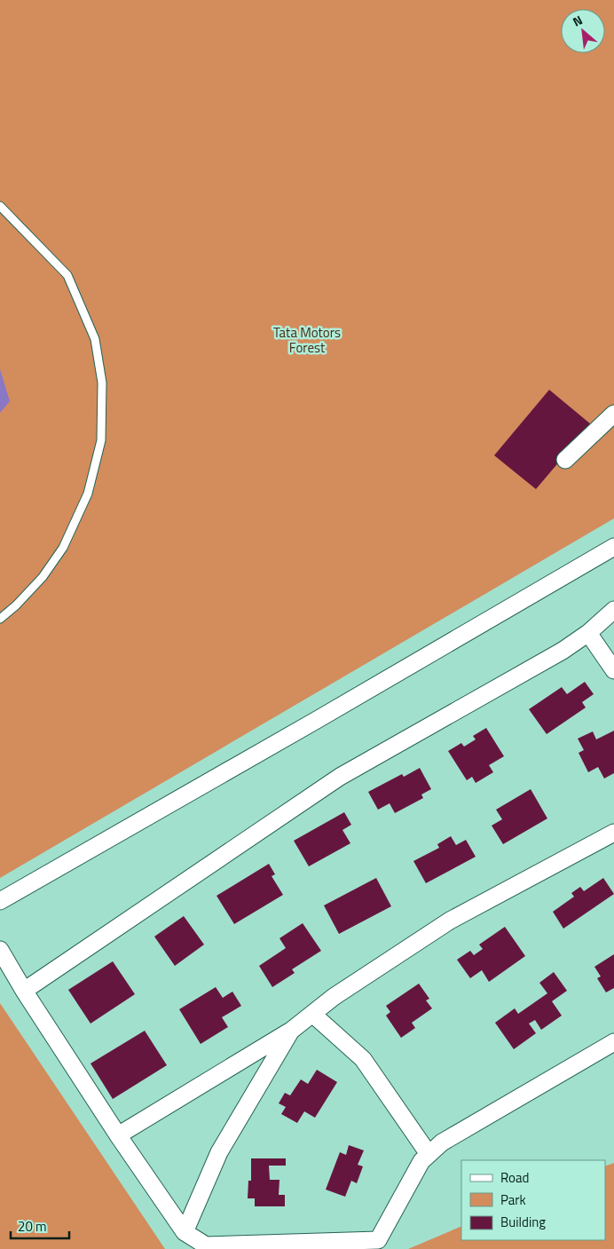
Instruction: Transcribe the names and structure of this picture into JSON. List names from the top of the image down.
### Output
{
  "parks": ["Tata Motors Forest"],
  "legend": ["Road", "Park", "Building"],
  "scale_bar": "20 m",
  "north": "top left"
}
